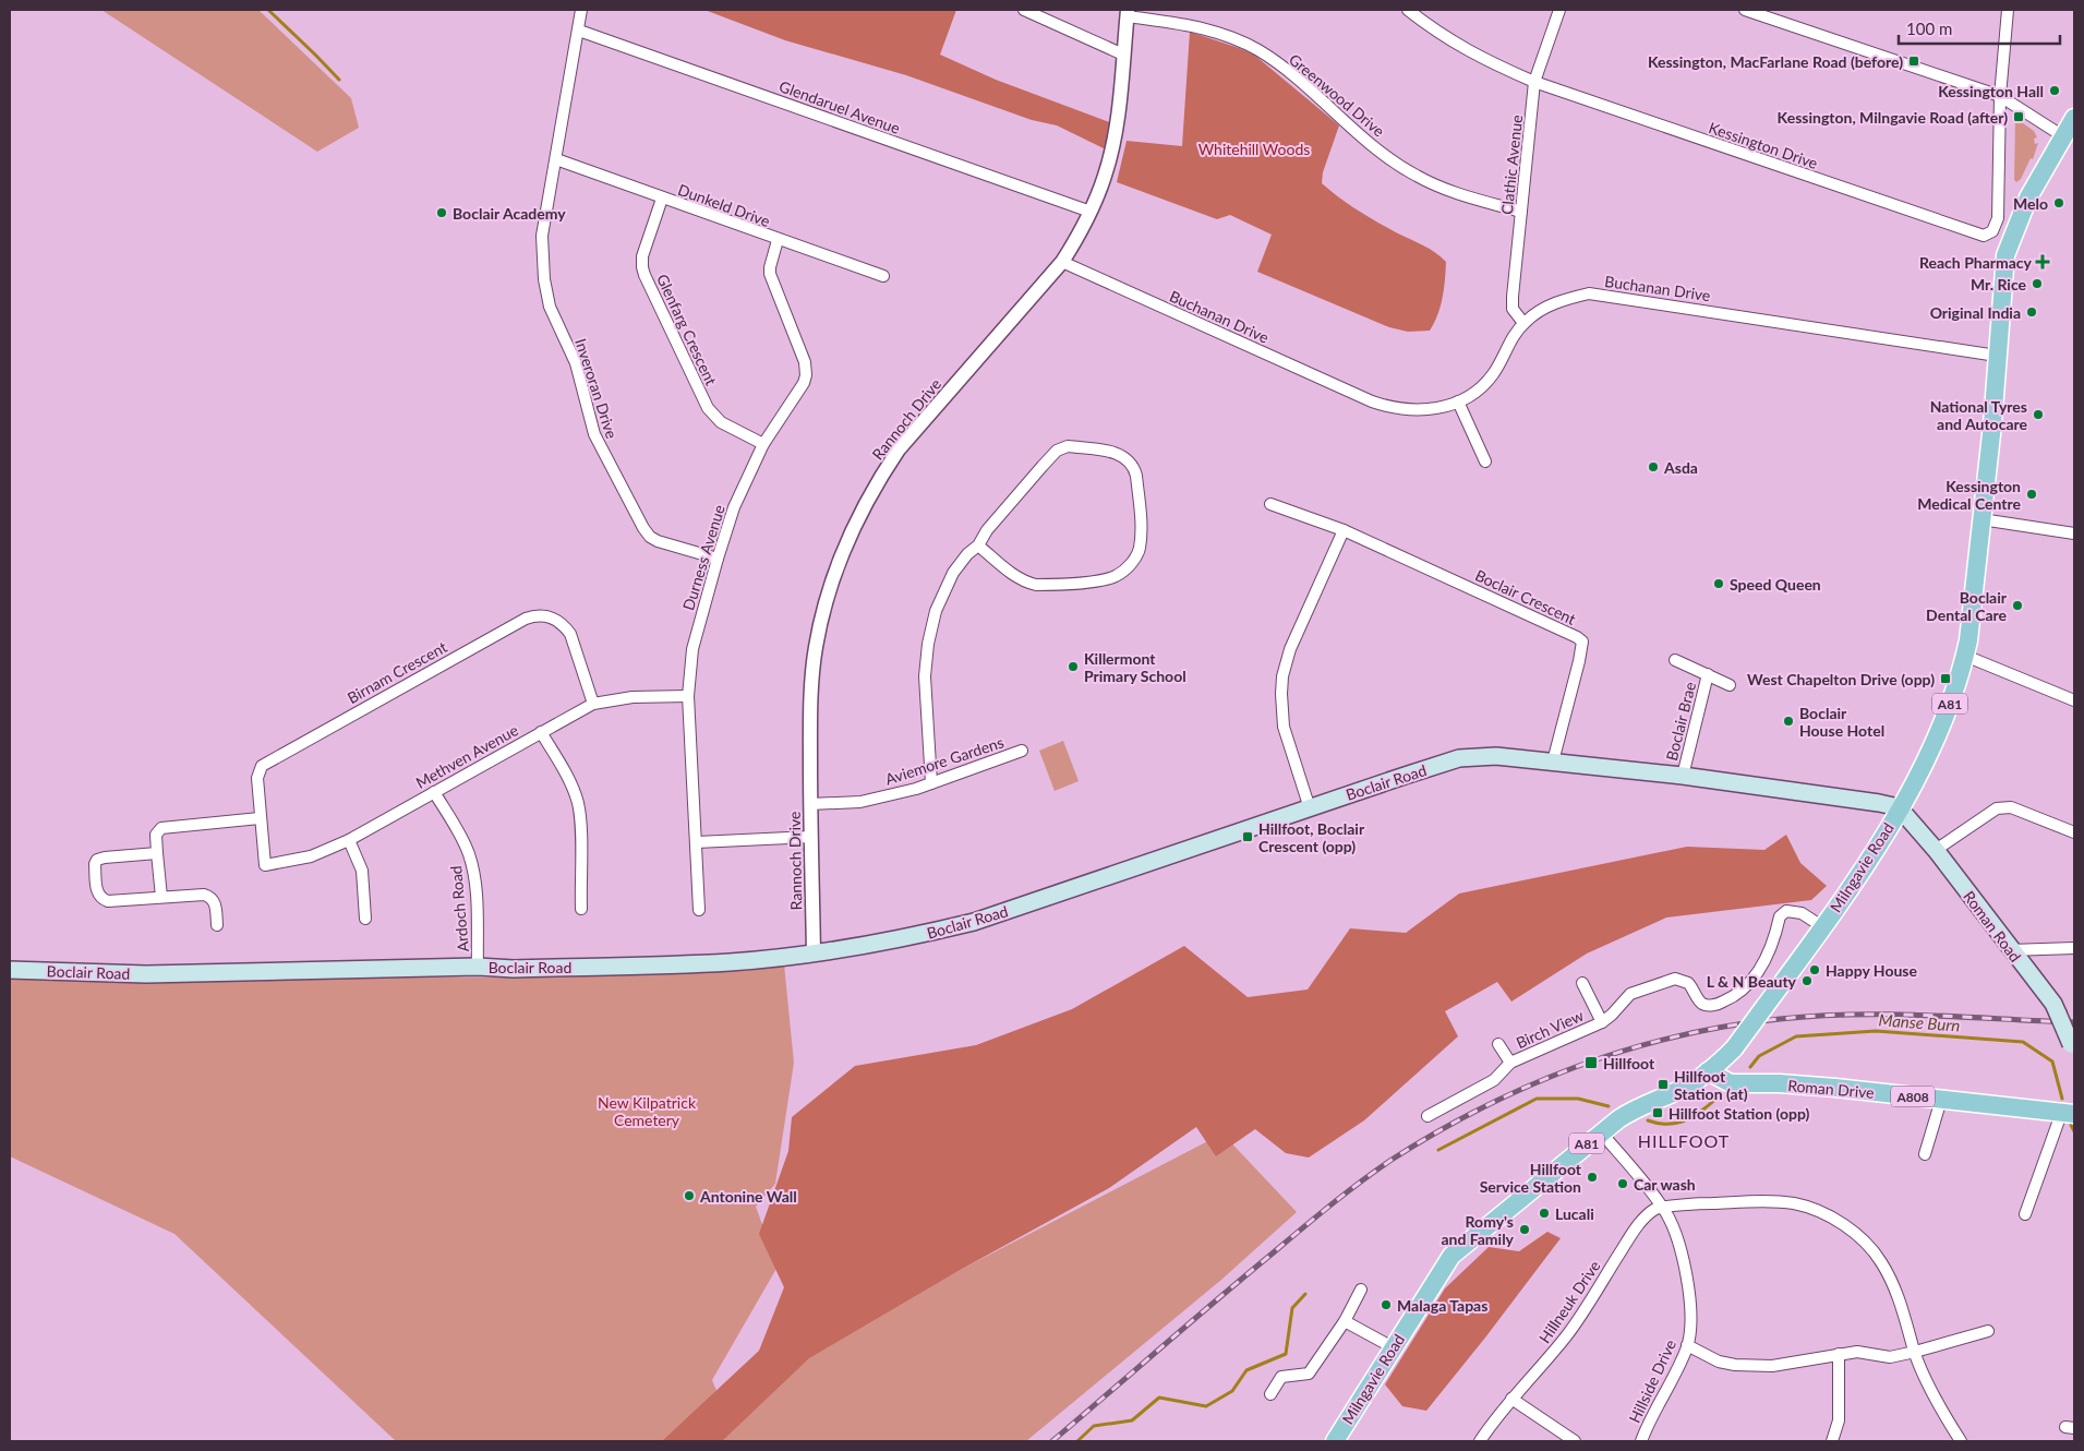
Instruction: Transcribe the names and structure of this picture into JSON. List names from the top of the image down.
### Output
{
  "streets": {
    "main road": [
      "A81",
      "Boclair Road",
      "Milngavie Road",
      "Roman Road",
      "Roman Drive",
      "A808"
    ],
    "street": [
      "Greenwood Drive",
      "Glendaruel Avenue",
      "Kessington Drive",
      "Clathic Avenue",
      "Dunkeld Drive",
      "Buchanan Drive",
      "Glenfarg Crescent",
      "Inveroran Drive",
      "Rannoch Drive",
      "Durness Avenue",
      "Boclair Crescent",
      "Birnam Crescent",
      "Boclair Brae",
      "Methven Avenue",
      "Aviemore Gardens",
      "Ardoch Road",
      "Birch View",
      "Hillneuk Drive",
      "Hillside Drive"
    ]
  },
  "crossings": [
    ["Greenwood Drive", "Clathic Avenue"],
    ["Greenwood Drive", "Rannoch Drive"],
    ["Glendaruel Avenue", "Inveroran Drive"],
    ["Glendaruel Avenue", "Rannoch Drive"],
    ["Kessington Drive", "Clathic Avenue"],
    ["Clathic Avenue", "Buchanan Drive"],
    ["Dunkeld Drive", "Glenfarg Crescent"],
    ["Dunkeld Drive", "Inveroran Drive"],
    ["Dunkeld Drive", "Durness Avenue"],
    ["Buchanan Drive", "Rannoch Drive"],
    ["Buchanan Drive", "Milngavie Road"],
    ["Glenfarg Crescent", "Durness Avenue"],
    ["Inveroran Drive", "Durness Avenue"],
    ["Rannoch Drive", "Aviemore Gardens"],
    ["Rannoch Drive", "Boclair Road"],
    ["Durness Avenue", "Methven Avenue"],
    ["Boclair Crescent", "Boclair Road"],
    ["Birnam Crescent", "Methven Avenue"],
    ["Boclair Brae", "Boclair Road"],
    ["Methven Avenue", "Ardoch Road"],
    ["Boclair Road", "Milngavie Road"],
    ["Boclair Road", "Ardoch Road"],
    ["Boclair Road", "Roman Road"],
    ["Milngavie Road", "Roman Road"],
    ["Milngavie Road", "Birch View"],
    ["Milngavie Road", "Roman Drive"],
    ["Milngavie Road", "Hillside Drive"],
    ["Hillneuk Drive", "Hillside Drive"]
  ],
  "districts": ["HILLFOOT"],
  "water": ["Manse Burn"],
  "parks": ["Whitehill Woods", "New Kilpatrick Cemetery"],
  "places": {
    "transit": [
      "Kessington, MacFarlane Road (before)",
      "Kessington, Milngavie Road (after)",
      "West Chapelton Drive (opp)",
      "Hillfoot, Boclair Crescent (opp)",
      "Hillfoot",
      "Hillfoot Station (at)",
      "Hillfoot Station (opp)"
    ],
    "other": [
      "Kessington Hall",
      "Melo",
      "Boclair Academy",
      "Mr. Rice",
      "Original India",
      "National Tyres and Autocare",
      "Asda",
      "Kessington Medical Centre",
      "Speed Queen",
      "Boclair Dental Care",
      "Killermont Primary School",
      "Boclair House Hotel",
      "Happy House",
      "L & N Beauty",
      "Hillfoot Service Station",
      "Car wash",
      "Antonine Wall",
      "Lucali",
      "Romy's and Family",
      "Malaga Tapas"
    ],
    "health": ["Reach Pharmacy"]
  },
  "scale_bar": "100 m"
}
